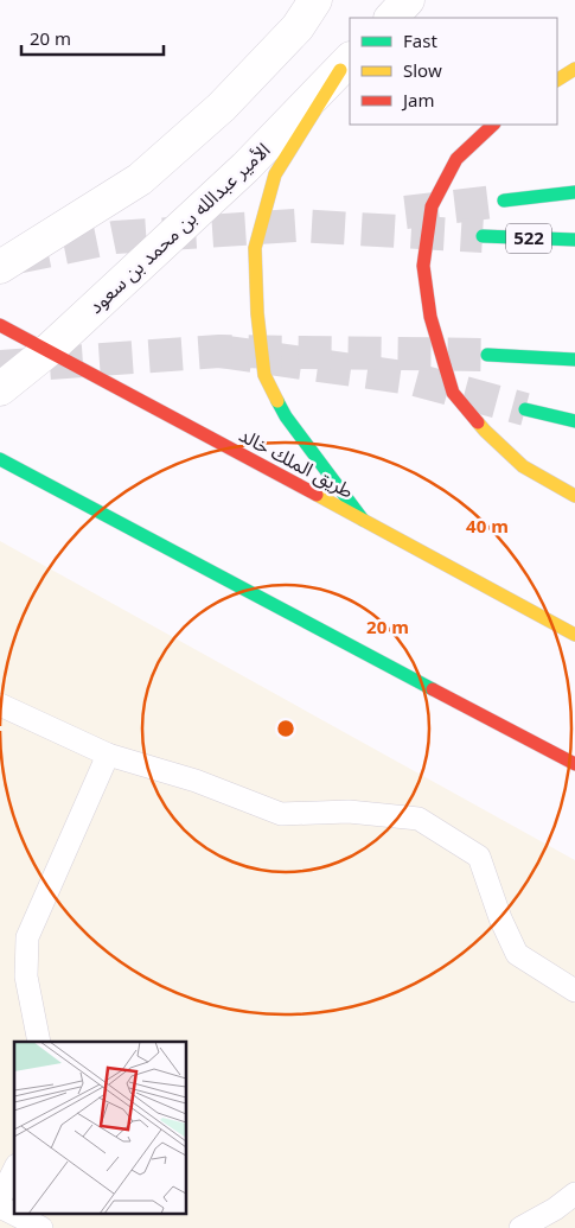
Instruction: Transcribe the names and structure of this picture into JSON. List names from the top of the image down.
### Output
{
  "streets": {
    "main road": ["522", "طريق الملك خالد"],
    "street": ["الأمير عبدالله بن محمد بن سعود"]
  },
  "crossings": [
    ["الأمير عبدالله بن محمد بن سعود", "طريق الملك خالد"]
  ],
  "legend": ["Fast", "Slow", "Jam"],
  "scale_bar": "20 m",
  "rings": ["40 m", "20 m"]
}
